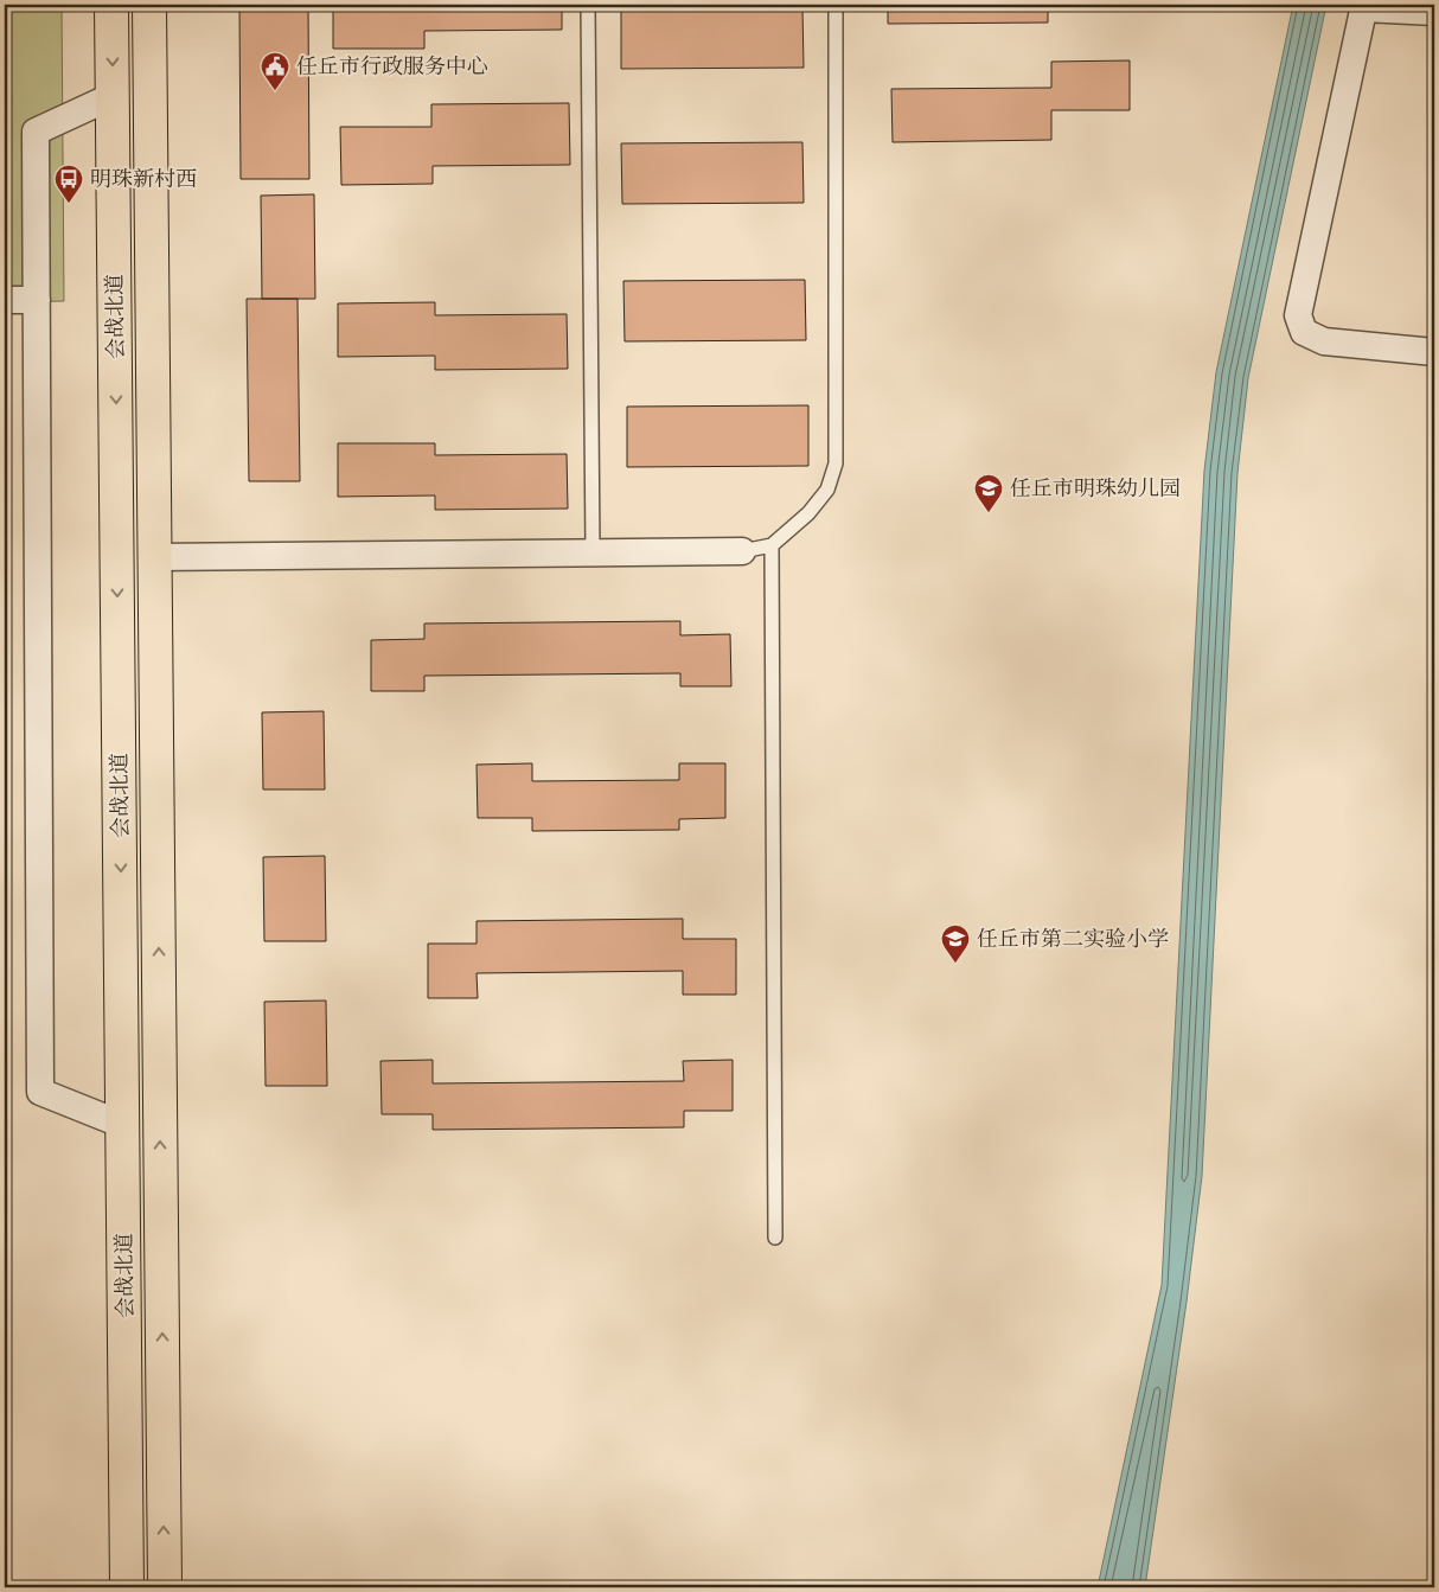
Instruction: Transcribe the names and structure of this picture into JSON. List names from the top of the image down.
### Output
{
  "streets": {
    "main road": ["会战北道"]
  },
  "places": {
    "public building": ["任丘市行政服务中心"],
    "bus stop": ["明珠新村西"],
    "school or university": ["任丘市明珠幼儿园", "任丘市第二实验小学"]
  }
}
